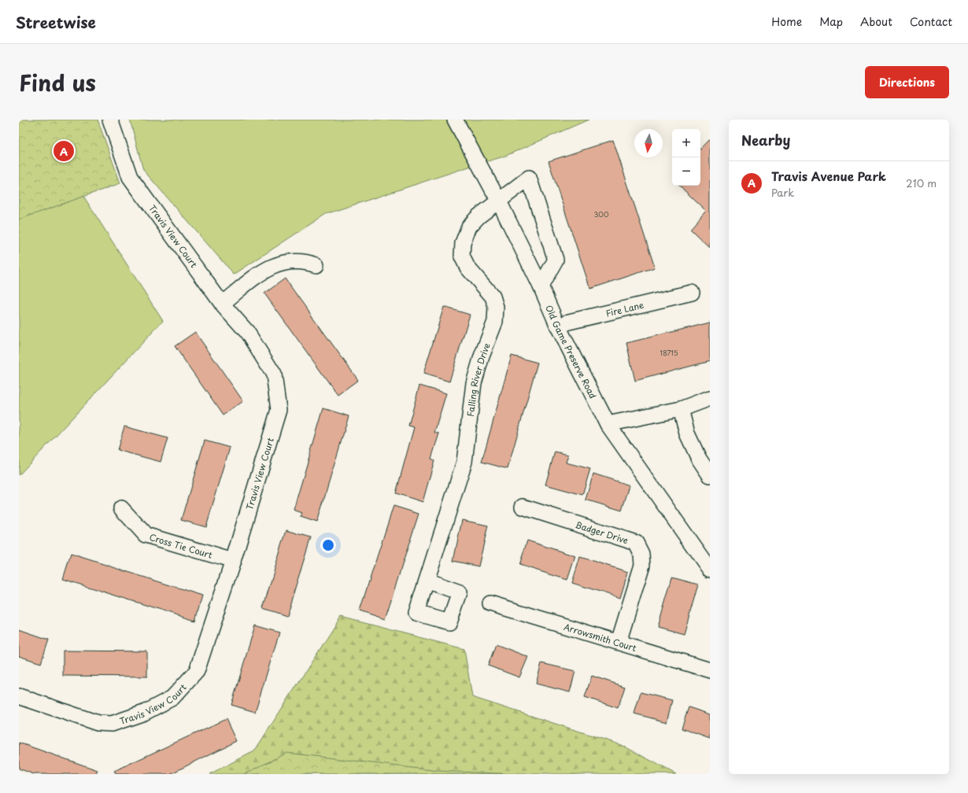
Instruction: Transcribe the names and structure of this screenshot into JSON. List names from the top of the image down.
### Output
{
  "streets": {
    "street": [
      "Travis View Court",
      "Fire Lane",
      "Old Game Preserve Road",
      "Falling River Drive",
      "Badger Drive",
      "Cross Tie Court",
      "Arrowsmith Court"
    ]
  },
  "crossings": [
    ["Travis View Court", "Cross Tie Court"],
    ["Fire Lane", "Old Game Preserve Road"],
    ["Old Game Preserve Road", "Falling River Drive"],
    ["Badger Drive", "Arrowsmith Court"]
  ],
  "house_numbers": ["300", "18715"],
  "north": "bottom",
  "page": {
    "header": "Streetwise",
    "nav": [
      "Home",
      "Map",
      "About",
      "Contact"
    ],
    "title": "Find us",
    "buttons": "Directions",
    "heading": "Nearby",
    "map_buttons": ["+", "−"],
    "pins": "A",
    "list": [
      {
        "mark": "A",
        "name": "Travis Avenue Park",
        "note": "Park",
        "value": "210 m"
      }
    ]
  }
}
